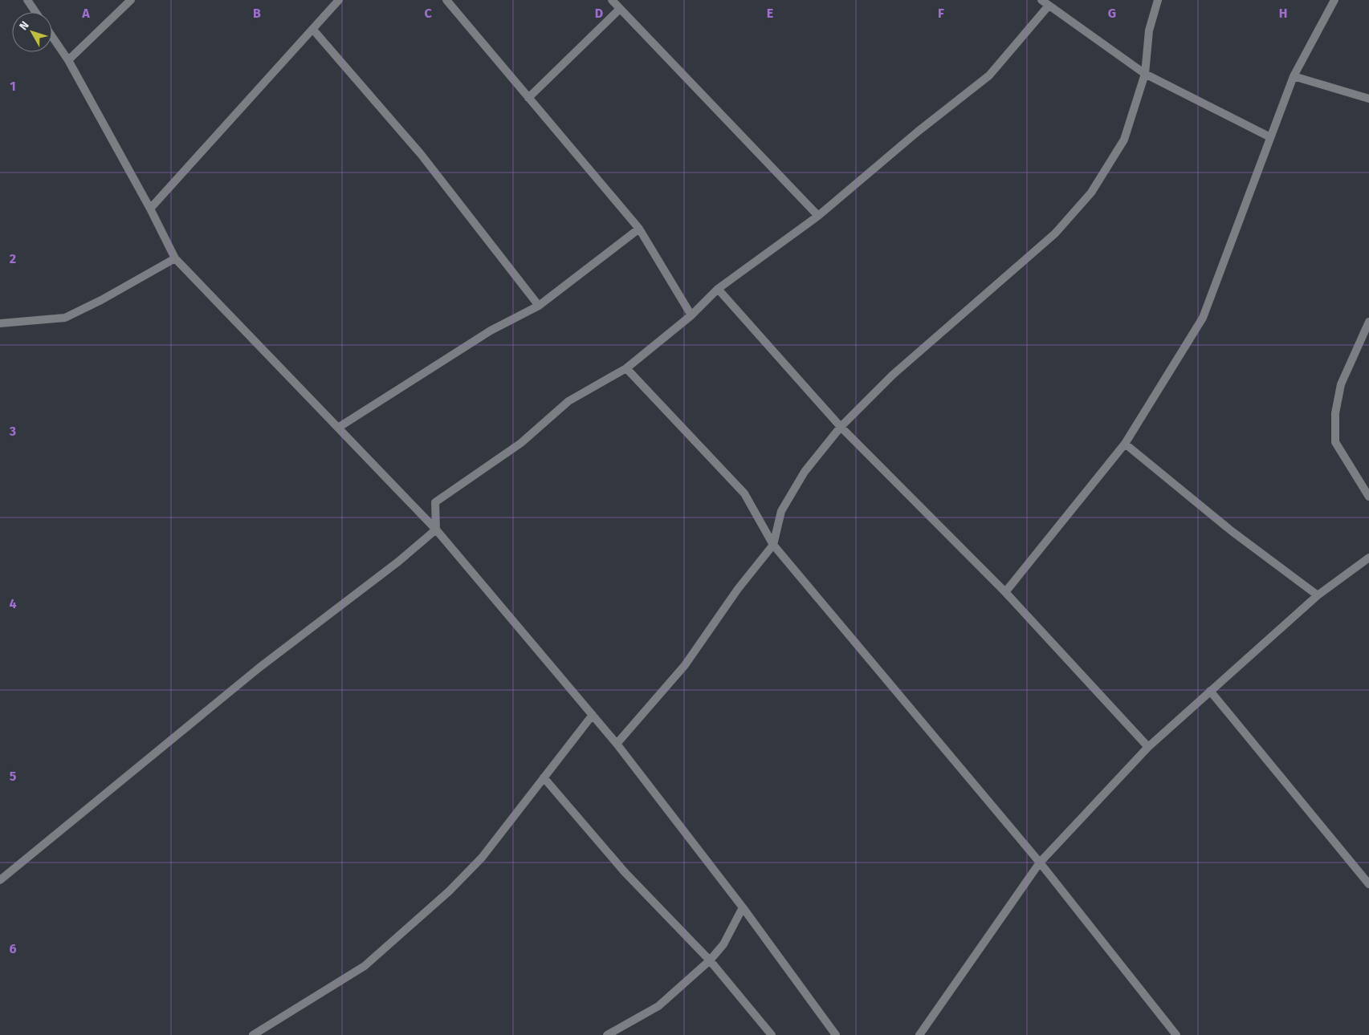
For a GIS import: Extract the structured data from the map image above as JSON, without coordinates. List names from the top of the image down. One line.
{"north":"top left","grid":{"columns":["A","B","C","D","E","F","G","H"],"rows":["1","2","3","4","5","6"]}}
